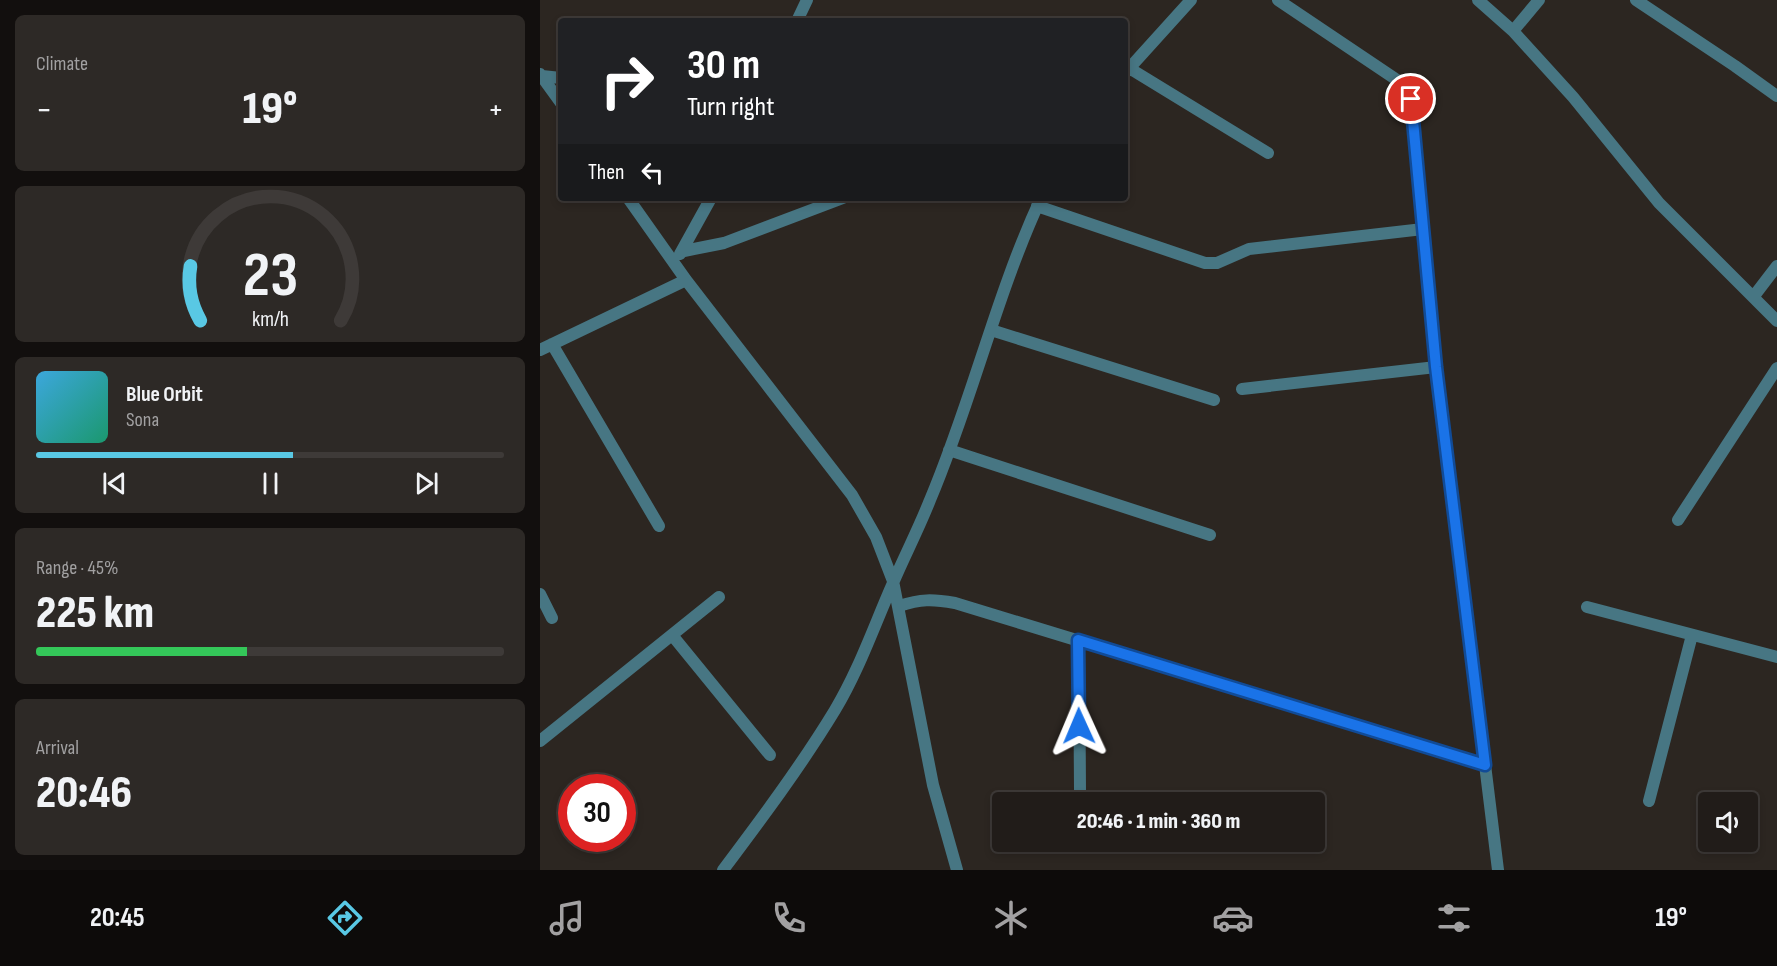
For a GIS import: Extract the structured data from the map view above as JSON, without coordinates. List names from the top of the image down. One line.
{"page":{"tile":["Climate",["Range · 45%","225 km"],["Arrival","20:46"]],"turn":["30 m","Turn right"],"heat":["−","19°","+"],"then":"Then","song":["Blue Orbit","Sona"],"limit":"30","trip":"20:46 · 1 min · 360 m","tabs":["20:45","19°"],"gauge":["23","km/h"]}}
